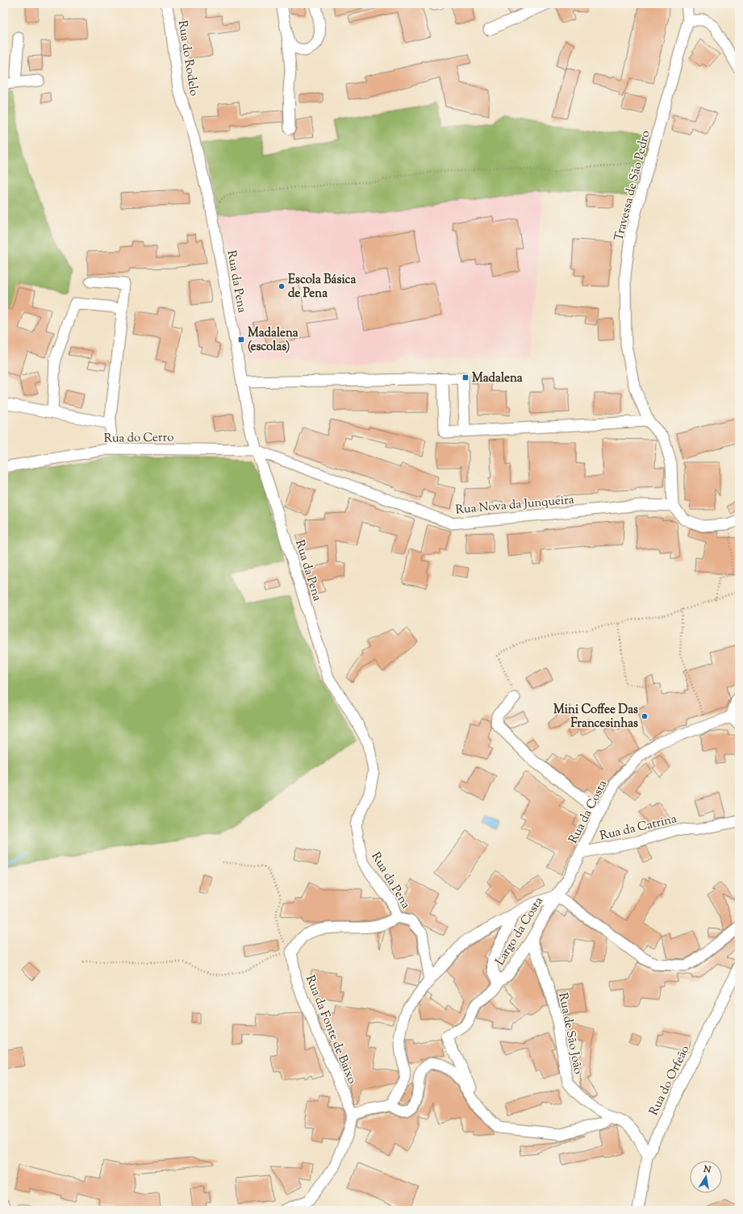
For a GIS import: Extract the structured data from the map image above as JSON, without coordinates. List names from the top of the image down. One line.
{"streets":{"street":["Rua do Rodelo","Travessa de São Pedro","Rua da Pena","Rua do Cerro","Rua Nova da Junqueira","Rua da Costa","Rua da Catrina","Largo da Costa","Rua da Fonte de Baixo","Rua de São João","Rua do Orfeão"]},"crossings":[["Rua do Rodelo","Rua da Pena"],["Travessa de São Pedro","Rua Nova da Junqueira"],["Rua da Pena","Rua do Cerro"],["Rua da Pena","Rua Nova da Junqueira"],["Rua do Cerro","Rua Nova da Junqueira"],["Rua da Costa","Rua da Catrina"],["Rua da Costa","Largo da Costa"],["Largo da Costa","Rua de São João"],["Rua de São João","Rua do Orfeão"]],"places":{"other":["Escola Básica de Pena","Mini Coffee Das Francesinhas"],"transit":["Madalena (escolas)","Madalena"]},"north":"top"}
